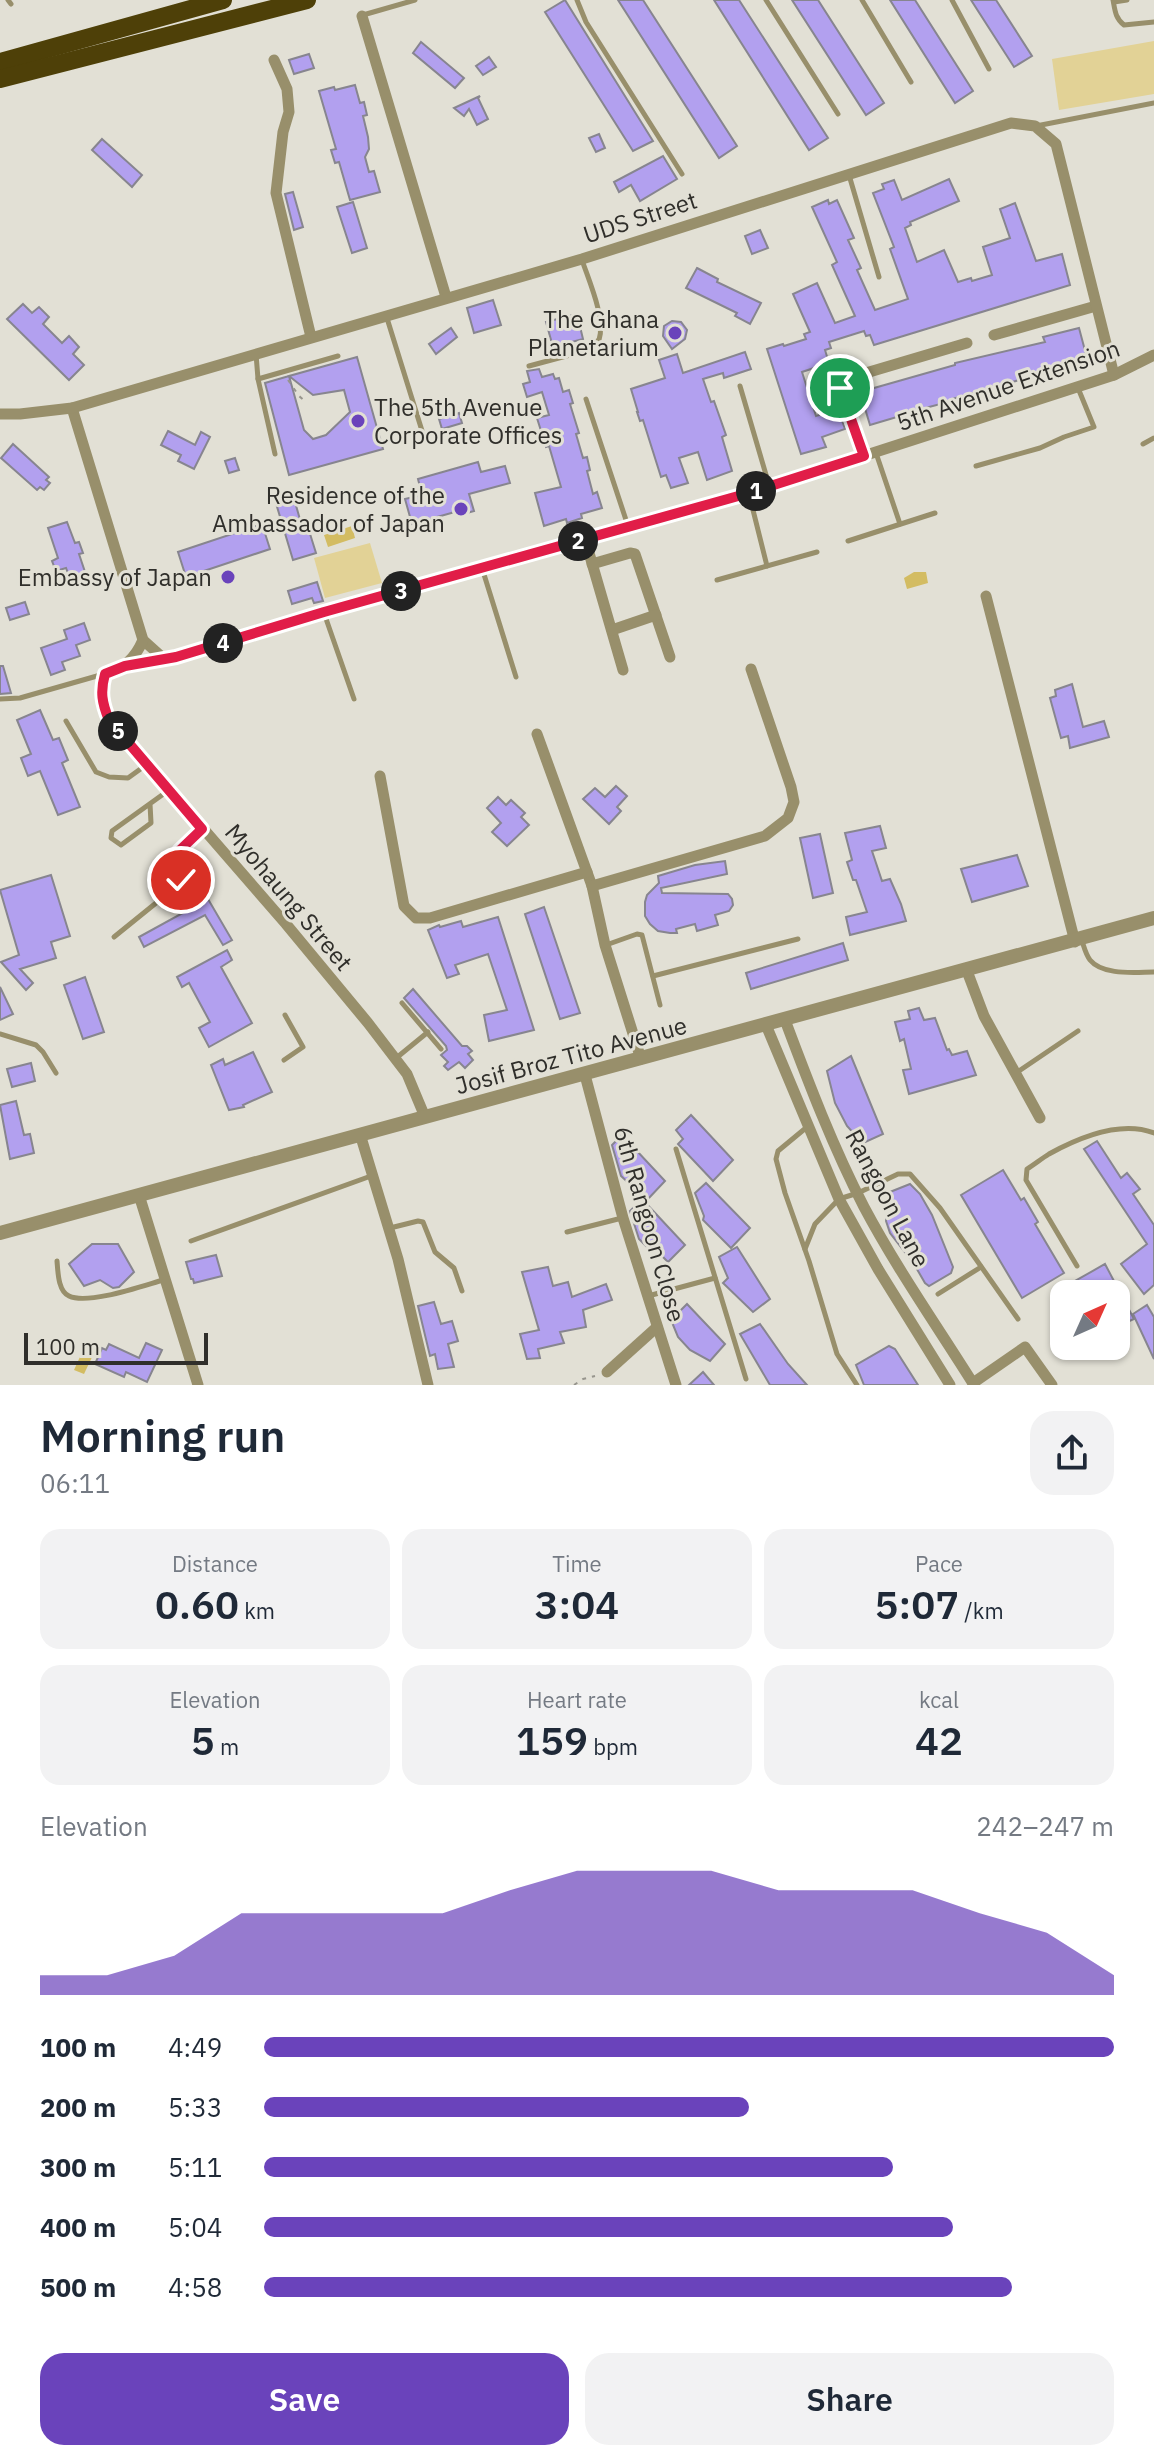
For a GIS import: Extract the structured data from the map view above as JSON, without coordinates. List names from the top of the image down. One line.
{"streets":{"street":["UDS Street","5th Avenue Extension","Myohaung Street","Josif Broz Tito Avenue","Rangoon Lane","6th Rangoon Close"]},"crossings":[["Myohaung Street","Josif Broz Tito Avenue"],["Josif Broz Tito Avenue","Rangoon Lane"],["Josif Broz Tito Avenue","6th Rangoon Close"]],"places":["The Ghana Planetarium","The 5th Avenue Corporate Offices","Residence of the Ambassador of Japan","Embassy of Japan"],"scale_bar":"100 m","north":"top right","page":{"pins":["1","2","3","4","5"],"scale":"100 m","heading":["Morning run","06:11"],"stats":[["Distance","0.60 km"],["Time","3:04"],["Pace","5:07 /km"],["Elevation","5 m"],["Heart rate","159 bpm"],["kcal","42"]],"chart":["Elevation","242–247 m"],"list":[{"name":"100 m","note":"4:49"},{"name":"200 m","note":"5:33"},{"name":"300 m","note":"5:11"},{"name":"400 m","note":"5:04"},{"name":"500 m","note":"4:58"}],"buttons":["Save","Share"]}}
